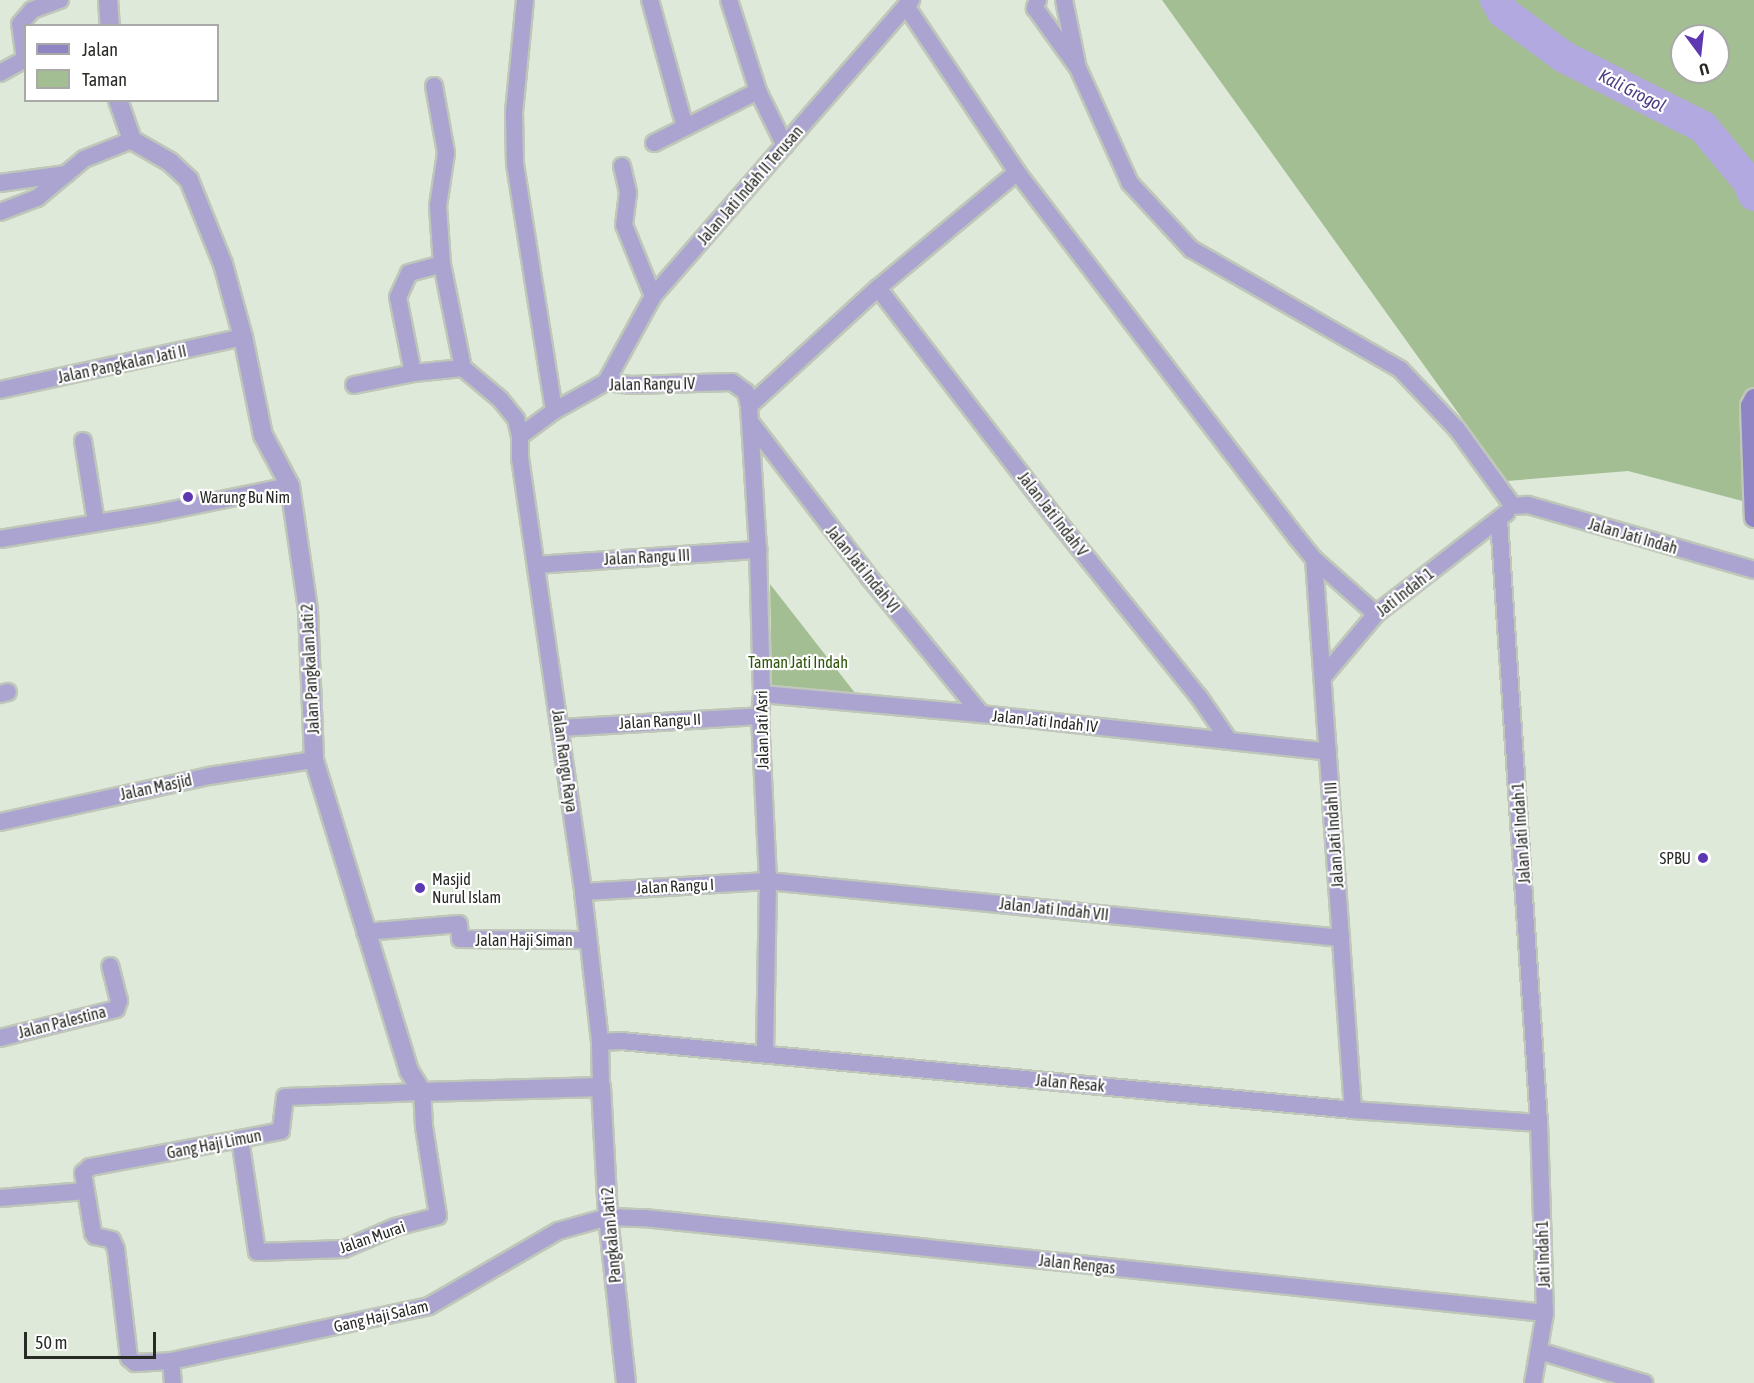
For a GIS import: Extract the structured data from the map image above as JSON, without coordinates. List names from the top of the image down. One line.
{"streets":{"street":["Jalan Jati Indah II Terusan","Jalan Pangkalan Jati II","Jalan Rangu IV","Jalan Jati Indah V","Jalan Jati Indah","Jalan Rangu III","Jalan Jati Indah VI","Jati Indah 1","Jalan Pangkalan Jati 2","Jalan Rangu II","Jalan Jati Indah IV","Jalan Jati Asri","Jalan Rangu Raya","Jalan Masjid","Jalan Jati Indah 1","Jalan Jati Indah III","Jalan Rangu I","Jalan Jati Indah VII","Jalan Haji Siman","Jalan Palestina","Jalan Resak","Gang Haji Limun","Pangkalan Jati 2","Jalan Murai","Jalan Rengas","Gang Haji Salam"]},"crossings":[["Jalan Jati Indah II Terusan","Jalan Rangu IV"],["Jalan Pangkalan Jati II","Jalan Pangkalan Jati 2"],["Jalan Rangu IV","Jalan Jati Indah VI"],["Jalan Rangu IV","Jalan Jati Asri"],["Jalan Rangu IV","Jalan Rangu Raya"],["Jalan Jati Indah V","Jalan Jati Indah IV"],["Jalan Jati Indah","Jati Indah 1"],["Jalan Rangu III","Jalan Jati Asri"],["Jalan Rangu III","Jalan Rangu Raya"],["Jalan Jati Indah VI","Jalan Jati Indah IV"],["Jalan Jati Indah VI","Jalan Jati Asri"],["Jati Indah 1","Jalan Jati Indah 1"],["Jati Indah 1","Jalan Jati Indah III"],["Jati Indah 1","Jalan Resak"],["Jati Indah 1","Jalan Rengas"],["Jalan Pangkalan Jati 2","Jalan Masjid"],["Jalan Pangkalan Jati 2","Jalan Haji Siman"],["Jalan Pangkalan Jati 2","Gang Haji Limun"],["Jalan Pangkalan Jati 2","Jalan Murai"],["Jalan Rangu II","Jalan Jati Asri"],["Jalan Rangu II","Jalan Rangu Raya"],["Jalan Jati Indah IV","Jalan Jati Asri"],["Jalan Jati Indah IV","Jalan Jati Indah III"],["Jalan Jati Asri","Jalan Rangu I"],["Jalan Jati Asri","Jalan Jati Indah VII"],["Jalan Jati Asri","Jalan Resak"],["Jalan Rangu Raya","Jalan Rangu I"],["Jalan Rangu Raya","Jalan Haji Siman"],["Jalan Rangu Raya","Jalan Resak"],["Jalan Rangu Raya","Pangkalan Jati 2"],["Jalan Jati Indah 1","Jalan Resak"],["Jalan Jati Indah III","Jalan Jati Indah VII"],["Jalan Jati Indah III","Jalan Resak"],["Jalan Rangu I","Jalan Jati Indah VII"],["Gang Haji Limun","Jalan Murai"],["Gang Haji Limun","Gang Haji Salam"],["Pangkalan Jati 2","Jalan Rengas"],["Pangkalan Jati 2","Gang Haji Salam"],["Jalan Rengas","Gang Haji Salam"]],"water":["Kali Grogol"],"parks":["Taman Jati Indah"],"places":["Warung Bu Nim","SPBU","Masjid Nurul Islam"],"legend":["Jalan","Taman"],"scale_bar":"50 m","north":"bottom"}
